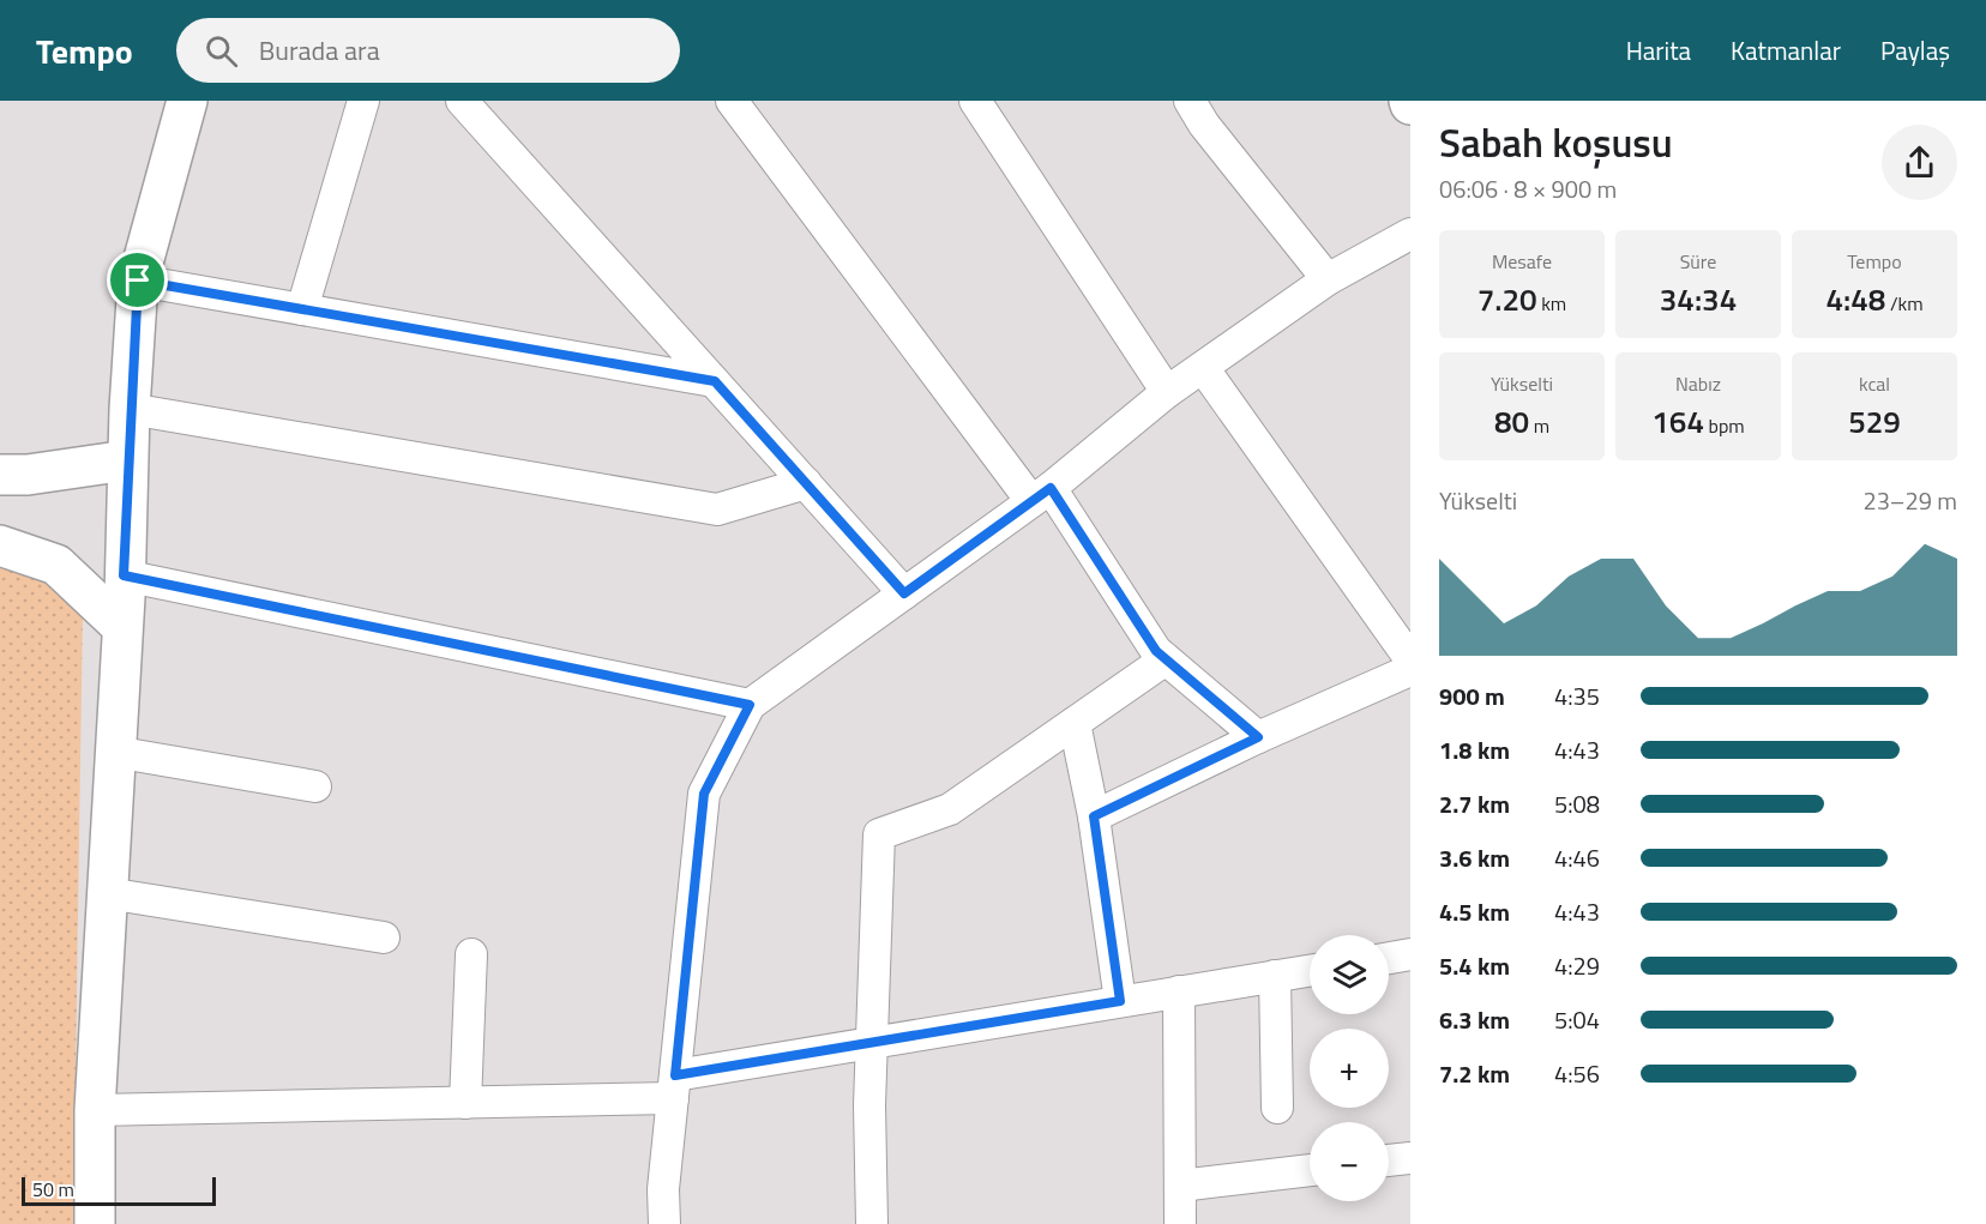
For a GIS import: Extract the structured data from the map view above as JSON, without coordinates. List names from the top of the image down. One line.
{"scale_bar":"50 m","page":{"header":"Tempo","search":"Burada ara","nav":["Harita","Katmanlar","Paylaş"],"heading":["Sabah koşusu","06:06 · 8 × 900 m"],"stats":[["Mesafe","7.20 km"],["Süre","34:34"],["Tempo","4:48 /km"],["Yükselti","80 m"],["Nabız","164 bpm"],["kcal","529"]],"chart":["Yükselti","23–29 m"],"list":[{"name":"900 m","note":"4:35"},{"name":"1.8 km","note":"4:43"},{"name":"2.7 km","note":"5:08"},{"name":"3.6 km","note":"4:46"},{"name":"4.5 km","note":"4:43"},{"name":"5.4 km","note":"4:29"},{"name":"6.3 km","note":"5:04"},{"name":"7.2 km","note":"4:56"}],"map_buttons":["+","−"],"scale":"50 m"}}
